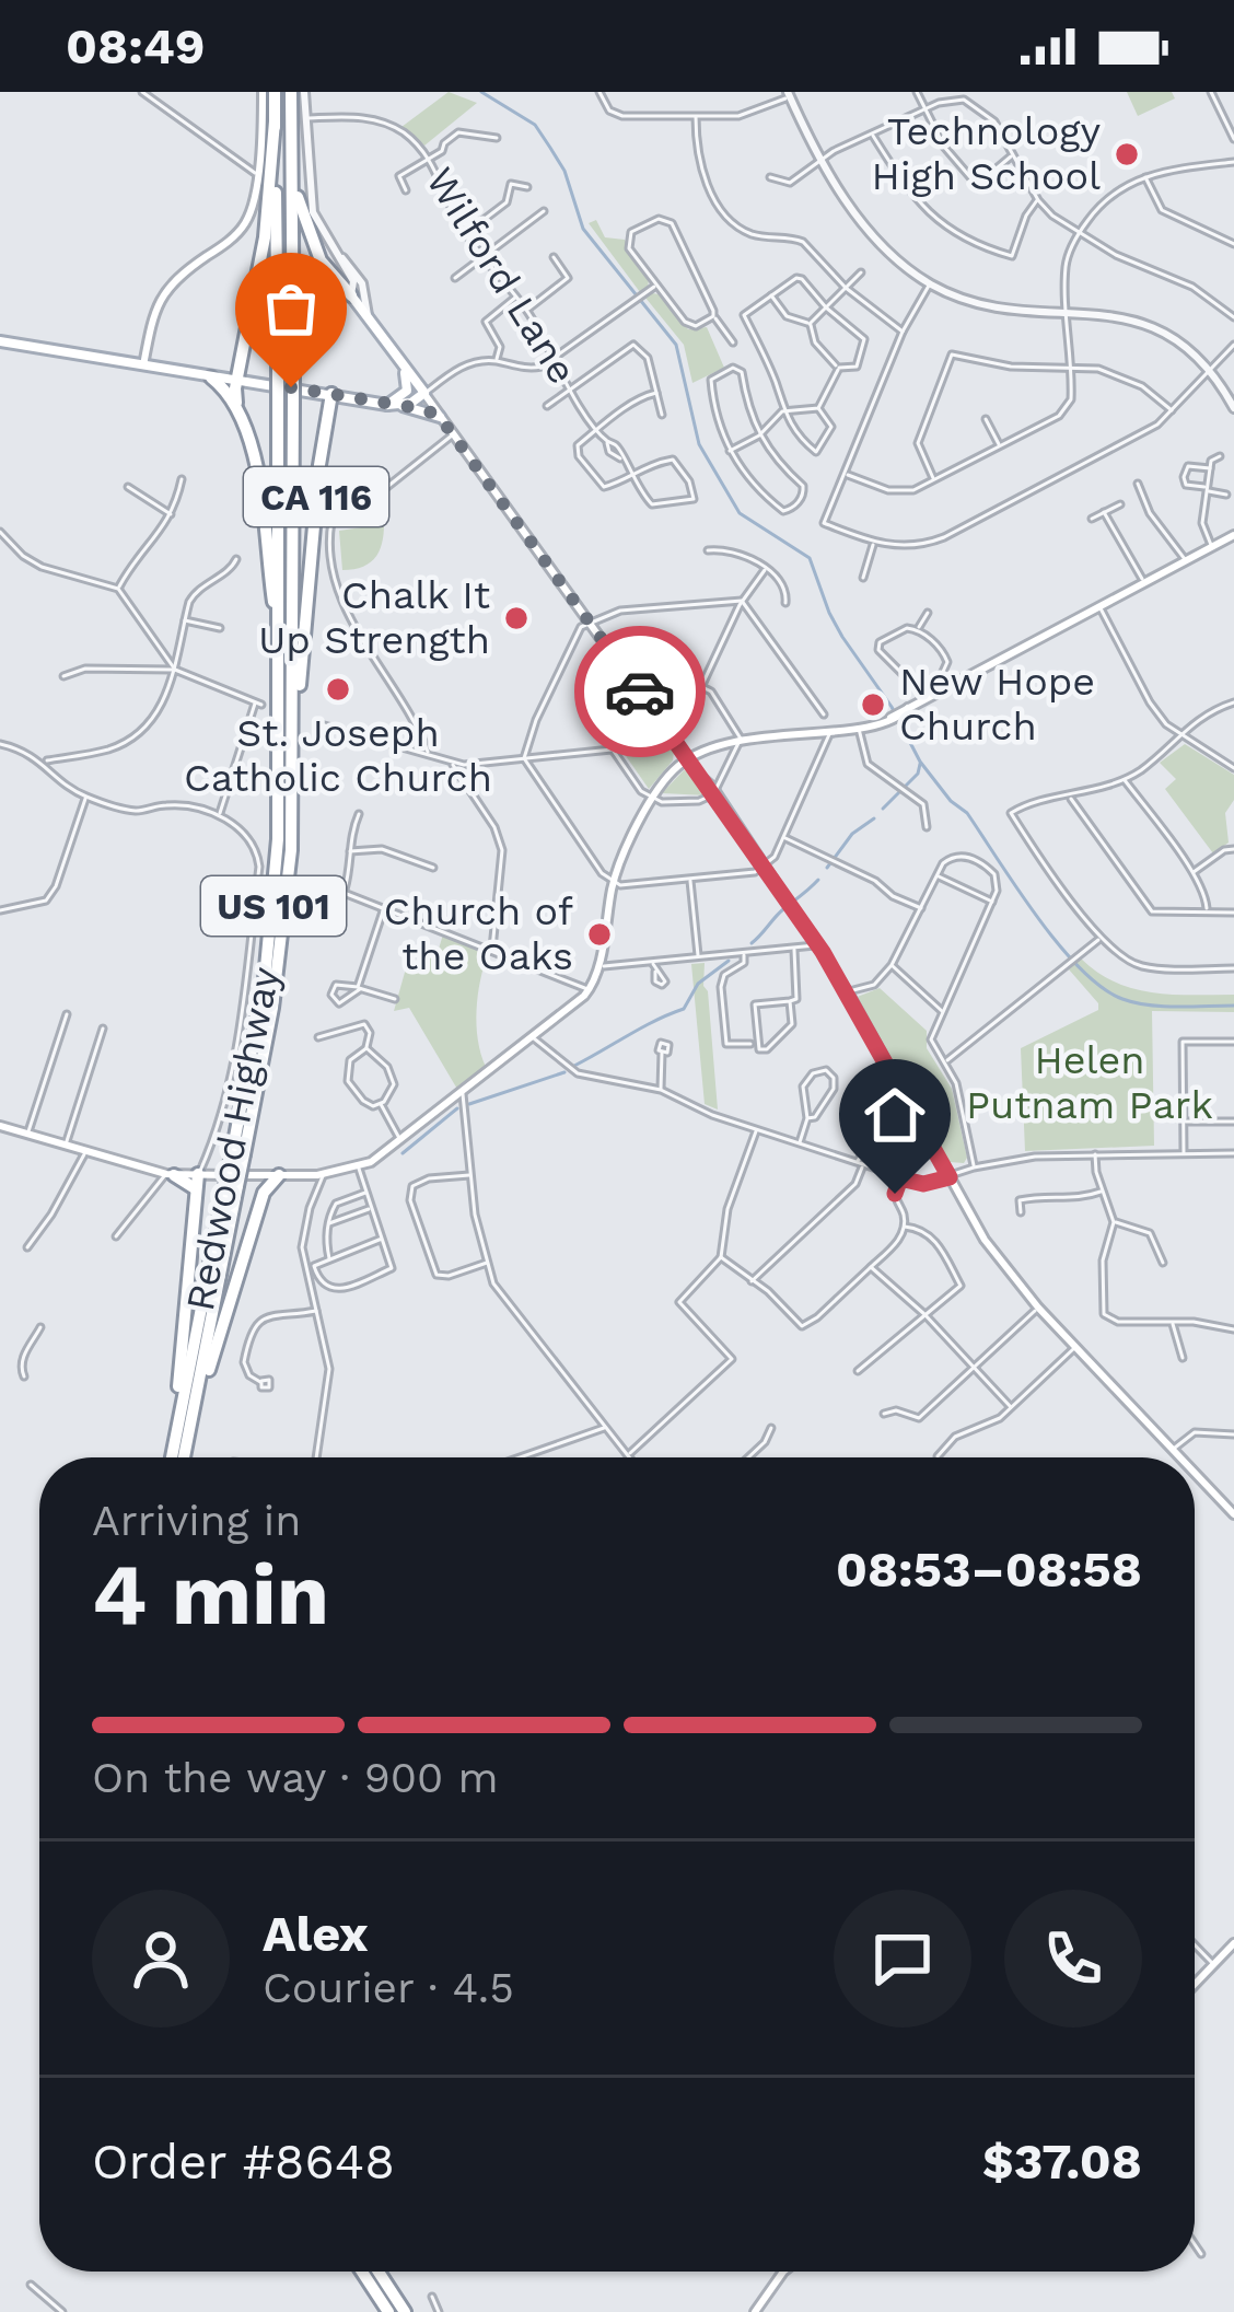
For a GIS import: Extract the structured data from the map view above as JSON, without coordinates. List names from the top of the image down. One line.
{"streets":{"highway":["CA 116","US 101","Redwood Highway"],"street":["Wilford Lane"]},"crossings":[["Wilford Lane","Redwood Highway"],["CA 116","Redwood Highway"]],"parks":["Helen Putnam Park"],"places":["Technology High School","Chalk It Up Strength","St. Joseph Catholic Church","New Hope Church","Church of the Oaks"],"page":{"status":"08:49","heading":["4 min","Arriving in","08:53–08:58"],"panel":["Alex","Courier · 4.5","Order #8648","$37.08"],"bar":"On the way · 900 m"}}
